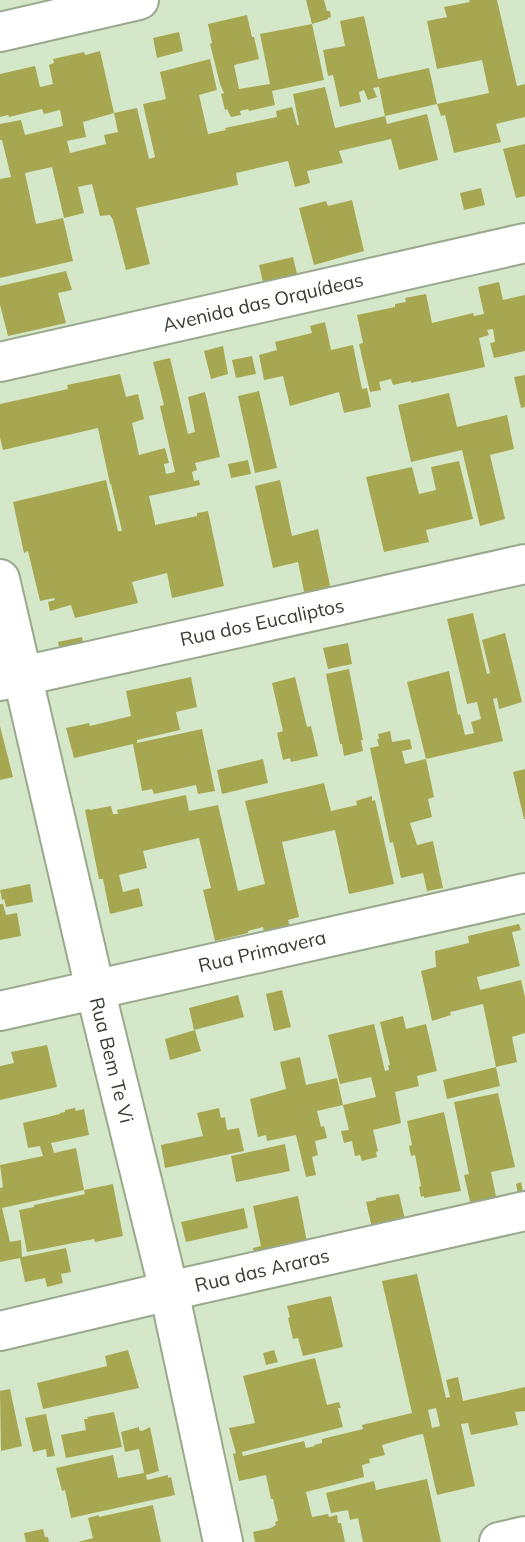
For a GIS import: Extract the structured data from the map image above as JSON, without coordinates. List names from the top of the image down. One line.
{"streets":{"street":["Avenida das Orquídeas","Rua dos Eucaliptos","Rua Primavera","Rua Bem Te Vi","Rua das Araras"]},"crossings":[["Rua dos Eucaliptos","Rua Bem Te Vi"],["Rua Primavera","Rua Bem Te Vi"],["Rua Bem Te Vi","Rua das Araras"]]}
